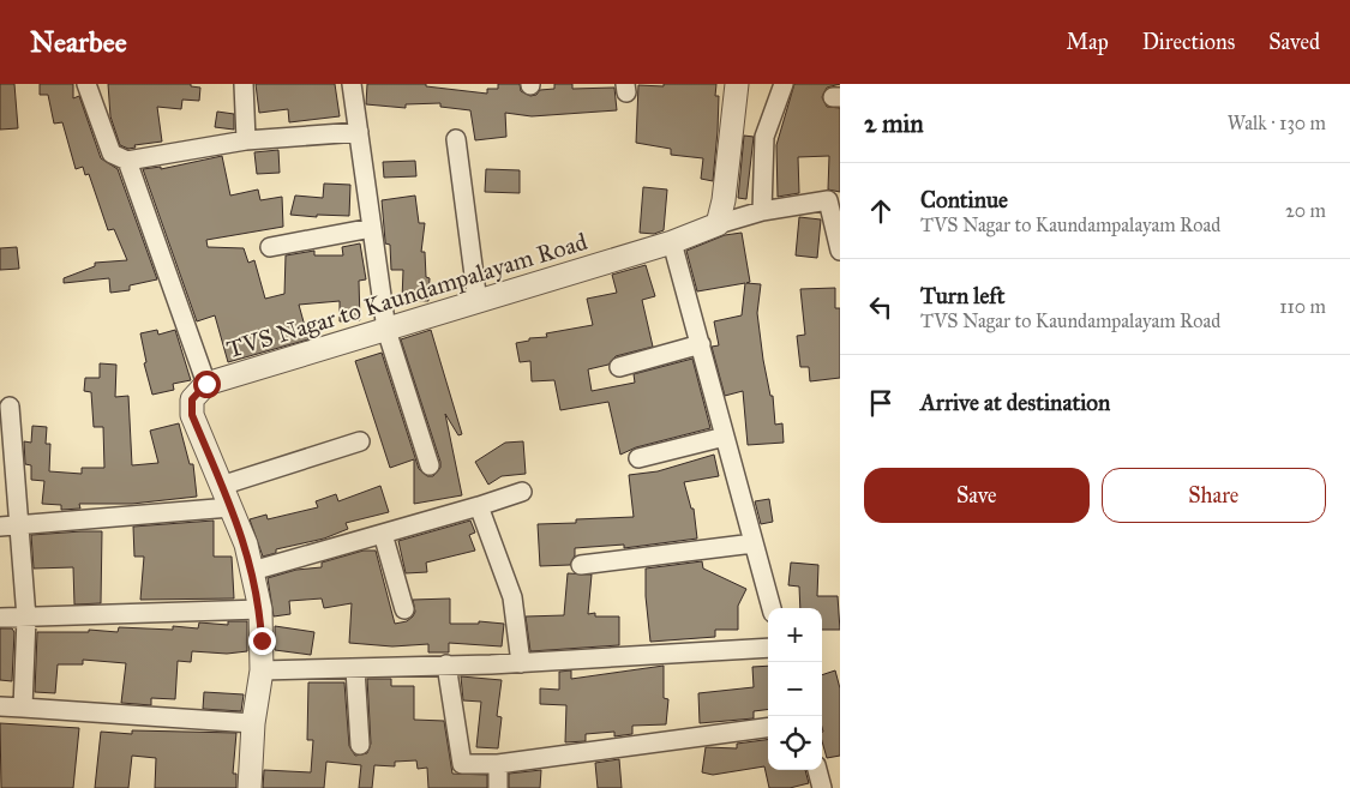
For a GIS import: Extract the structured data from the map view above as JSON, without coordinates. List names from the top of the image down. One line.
{"streets":{"street":["TVS Nagar to Kaundampalayam Road"]},"page":{"header":"Nearbee","nav":["Map","Directions","Saved"],"heading":["2 min","Walk · 130 m"],"list":[["Continue","TVS Nagar to Kaundampalayam Road","20 m"],["Turn left","TVS Nagar to Kaundampalayam Road","110 m"],"Arrive at destination"],"buttons":["Save","Share"],"map_buttons":["+","−"]}}
